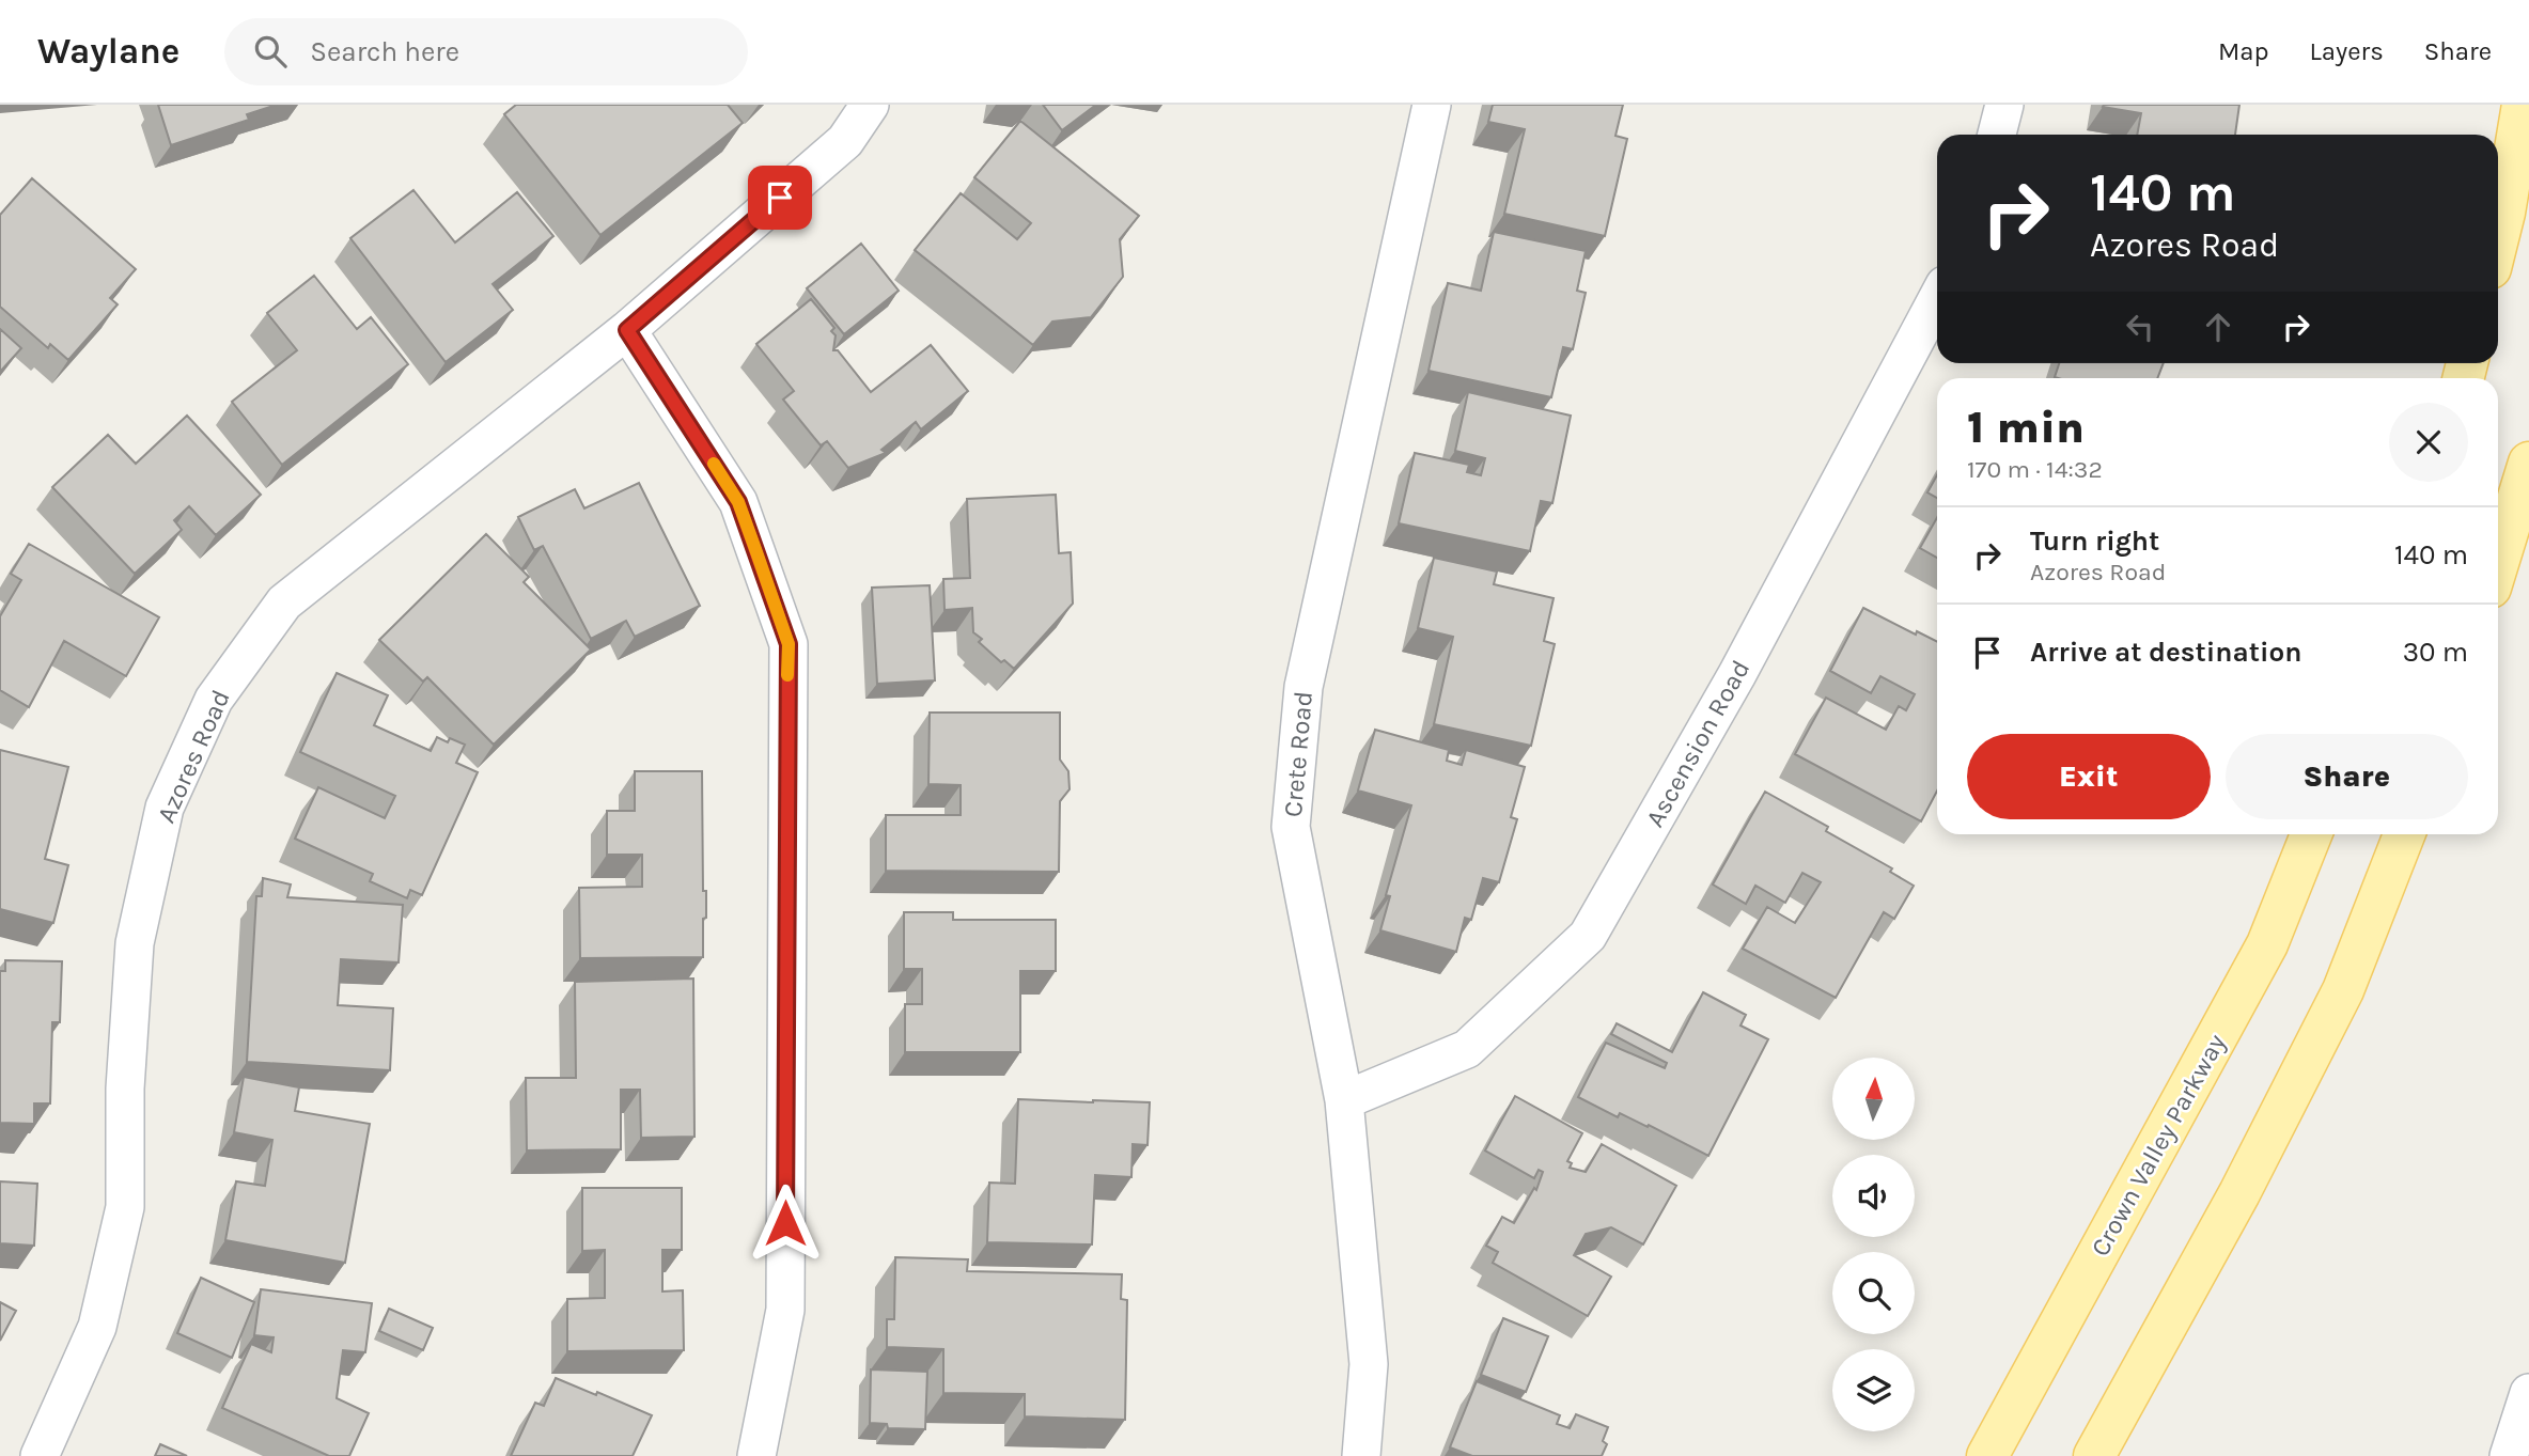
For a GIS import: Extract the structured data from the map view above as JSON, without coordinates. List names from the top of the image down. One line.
{"streets":{"main road":["Crown Valley Parkway"],"street":["Ascension Road","Crete Road","Azores Road"]},"crossings":[["Ascension Road","Crete Road"]],"north":"top","page":{"header":"Waylane","search":"Search here","nav":["Map","Layers","Share"],"turn":["140 m","Azores Road"],"heading":["1 min","170 m · 14:32"],"list":[{"name":"Turn right","note":"Azores Road","value":"140 m"},{"name":"Arrive at destination","value":"30 m"}],"buttons":["Exit","Share"]}}
